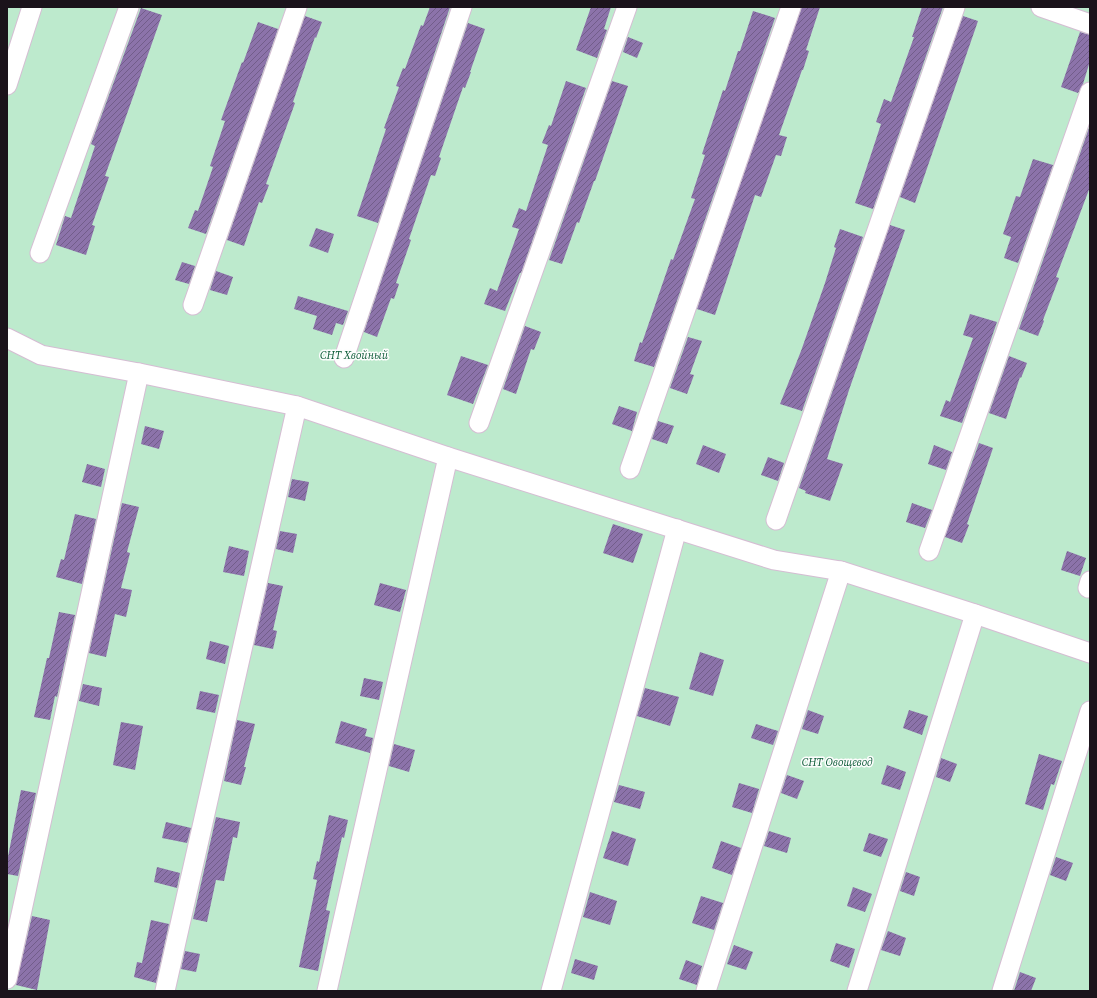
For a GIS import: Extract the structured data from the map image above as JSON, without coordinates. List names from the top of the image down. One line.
{"parks":["СНТ Хвойный","СНТ Овощевод"]}
